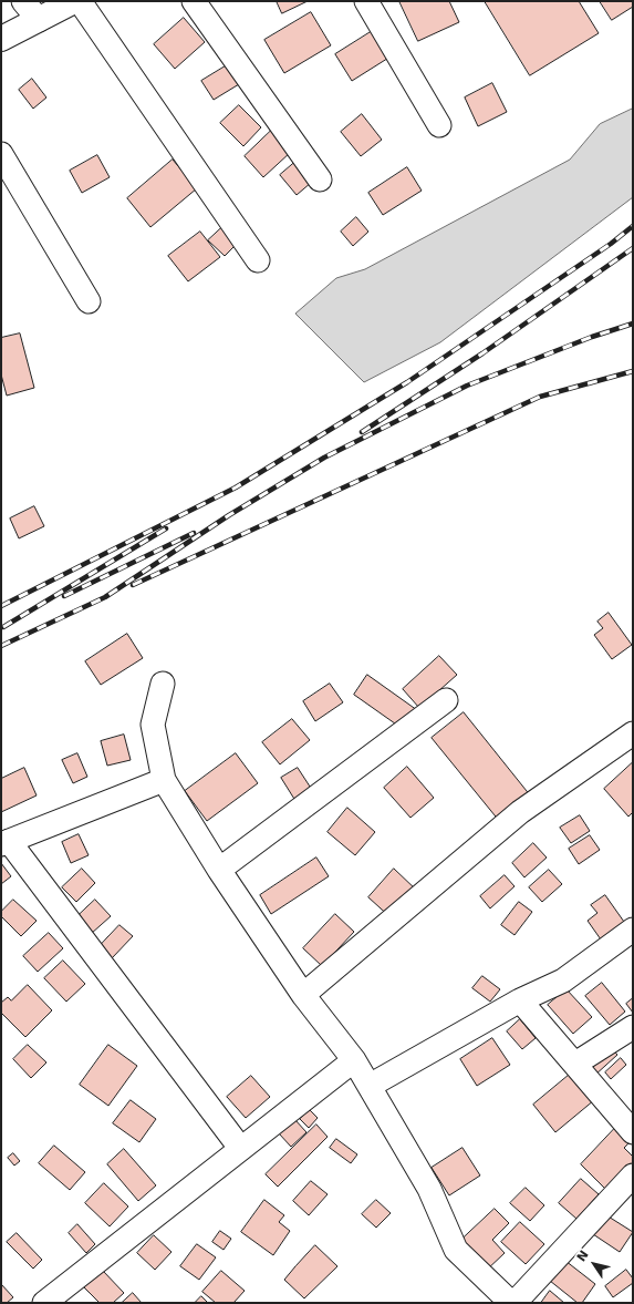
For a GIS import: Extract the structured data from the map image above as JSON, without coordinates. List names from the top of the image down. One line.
{"north":"top left"}
